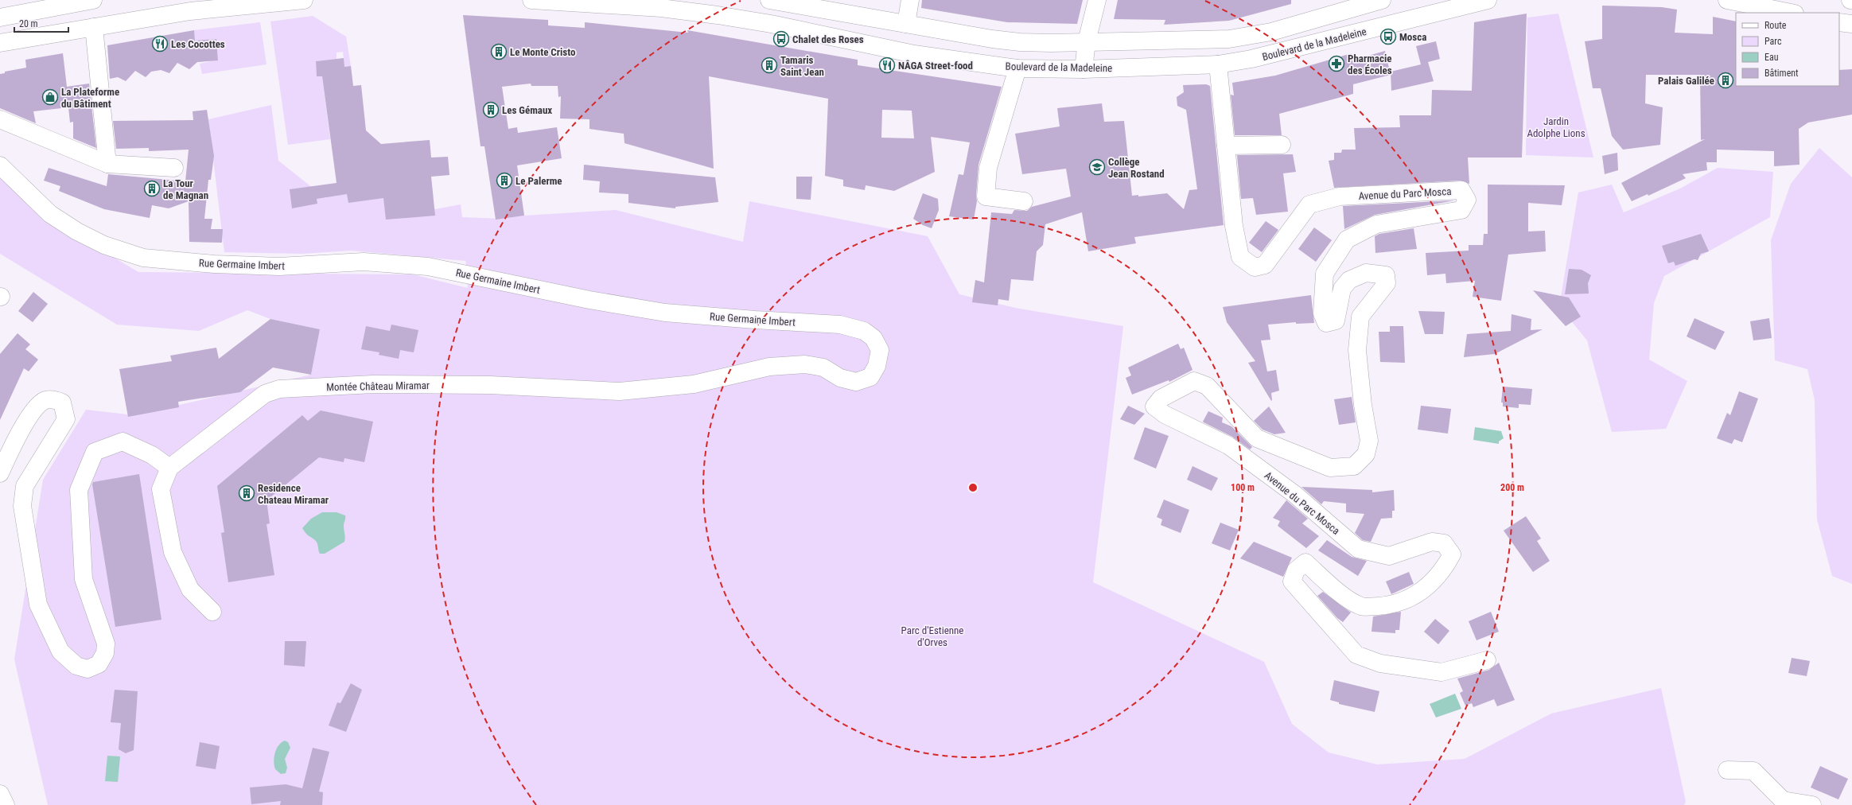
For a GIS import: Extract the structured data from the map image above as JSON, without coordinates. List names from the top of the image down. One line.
{"streets":{"street":["Boulevard de la Madeleine","Avenue du Parc Mosca","Rue Germaine Imbert","Montée Château Miramar"]},"crossings":[["Boulevard de la Madeleine","Avenue du Parc Mosca"],["Rue Germaine Imbert","Montée Château Miramar"]],"parks":["Jardin Adolphe Lions","Parc d'Estienne d'Orves"],"places":{"bus stop":["Mosca","Chalet des Roses"],"restaurant":["Les Cocottes","NÂGA Street-food"],"building":["Le Monte Cristo","Tamaris Saint Jean","Palais Galilée","Les Gémaux","Le Palerme","La Tour de Magnan","Residence Chateau Miramar"],"pharmacy":["Pharmacie des Écoles"],"shop":["La Plateforme du Bâtiment"],"school or university":["Collège Jean Rostand"]},"legend":["Route","Parc","Eau","Bâtiment"],"scale_bar":"20 m","rings":["100 m","200 m"]}
